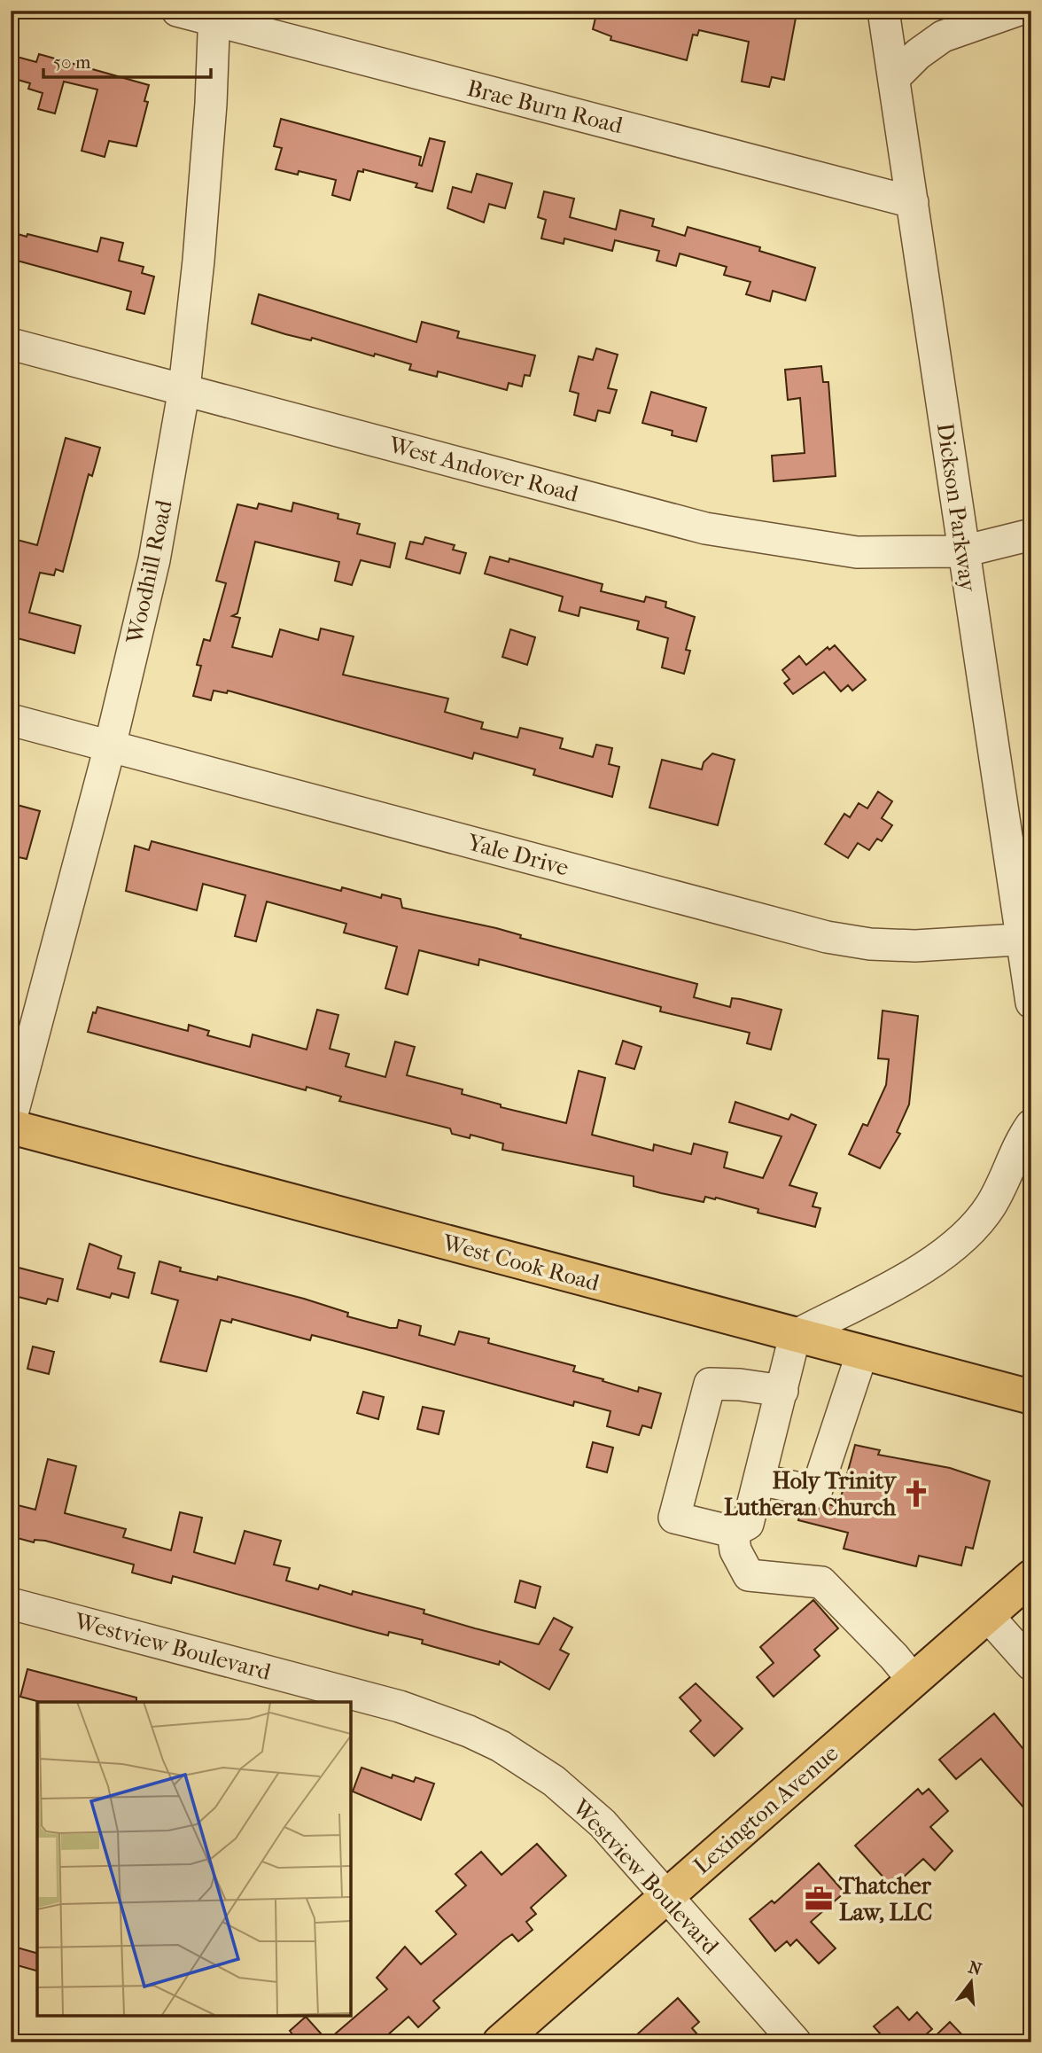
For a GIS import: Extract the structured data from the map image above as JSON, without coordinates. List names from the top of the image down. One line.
{"streets":{"main road":["West Cook Road","Lexington Avenue"],"street":["Brae Burn Road","West Andover Road","Dickson Parkway","Woodhill Road","Yale Drive","Westview Boulevard"]},"crossings":[["Brae Burn Road","Dickson Parkway"],["Brae Burn Road","Woodhill Road"],["West Andover Road","Dickson Parkway"],["West Andover Road","Woodhill Road"],["Dickson Parkway","Yale Drive"],["Woodhill Road","Yale Drive"],["Westview Boulevard","Lexington Avenue"]],"places":{"church":["Holy Trinity Lutheran Church"],"office":["Thatcher Law, LLC"]},"scale_bar":"50 m","north":"top"}
